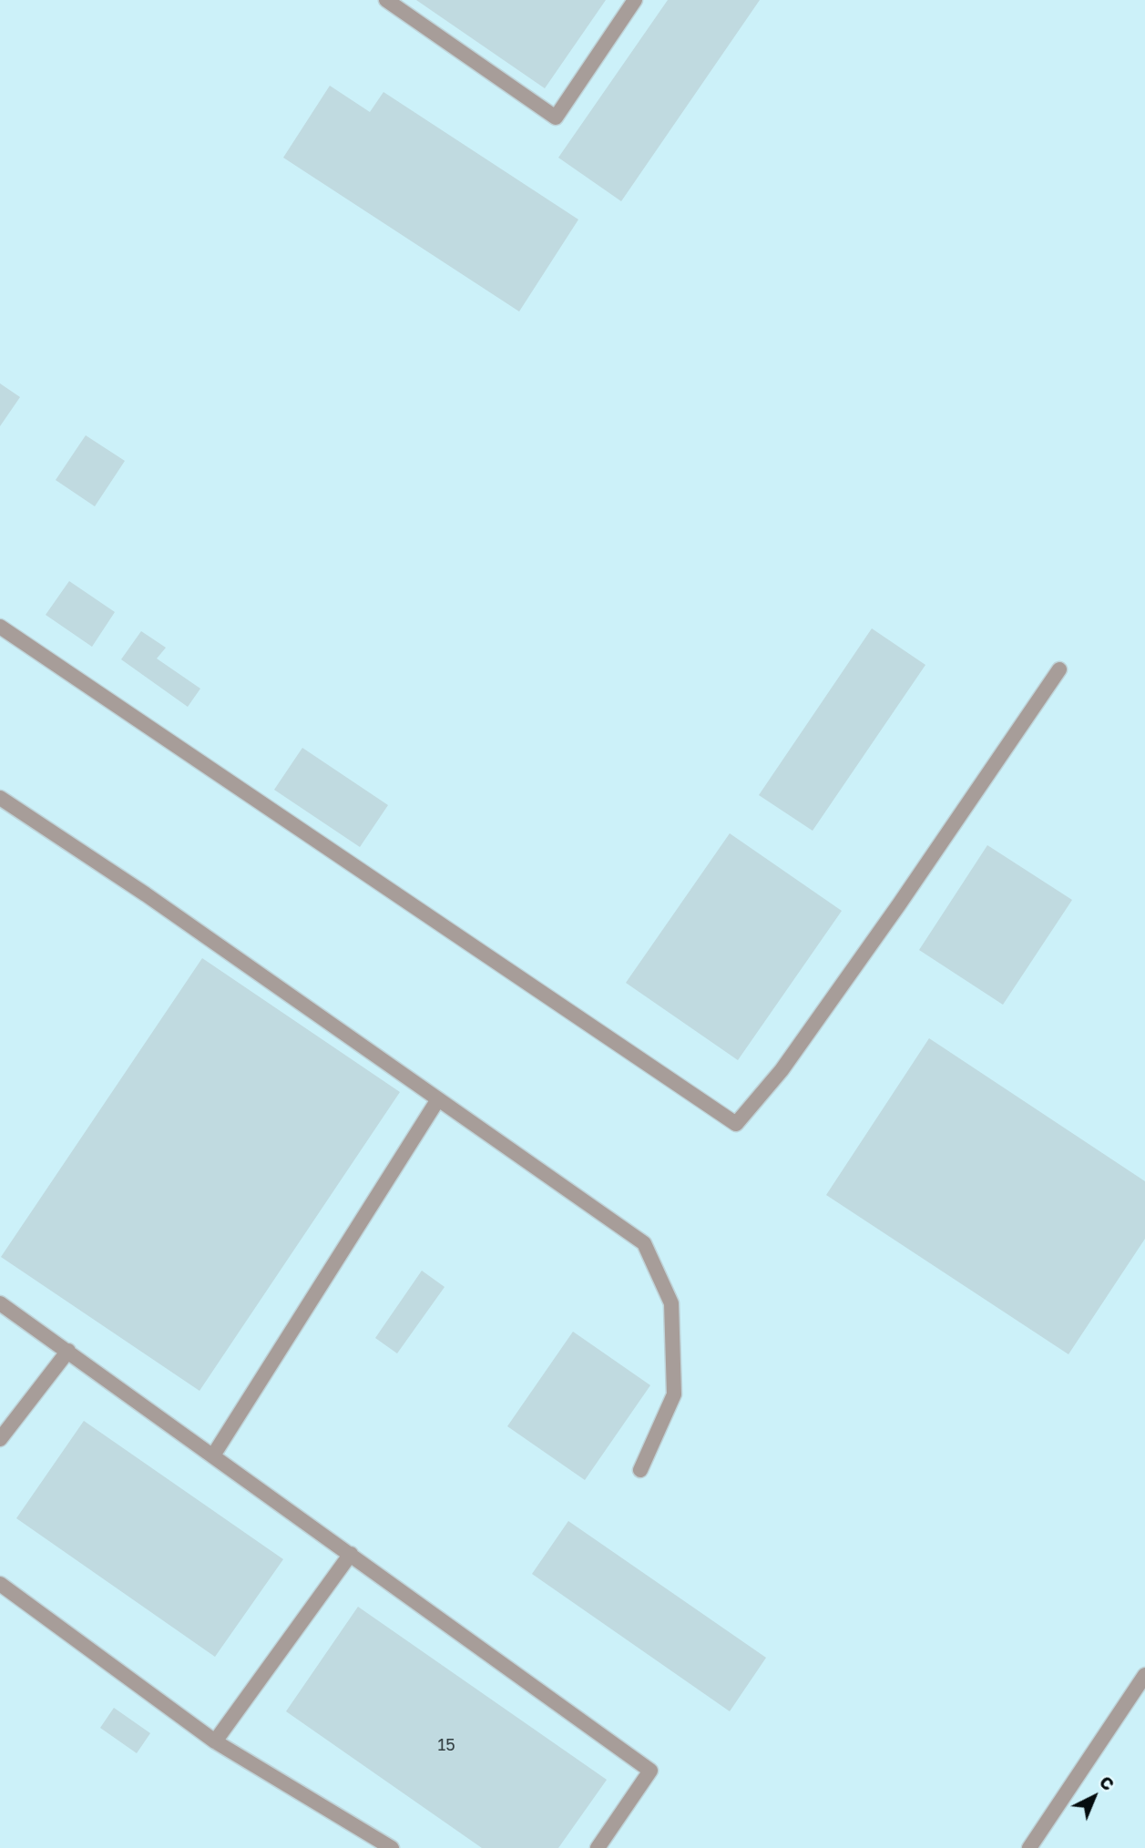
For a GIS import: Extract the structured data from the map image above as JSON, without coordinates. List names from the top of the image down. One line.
{"house_numbers":["15"],"north":"top right"}
